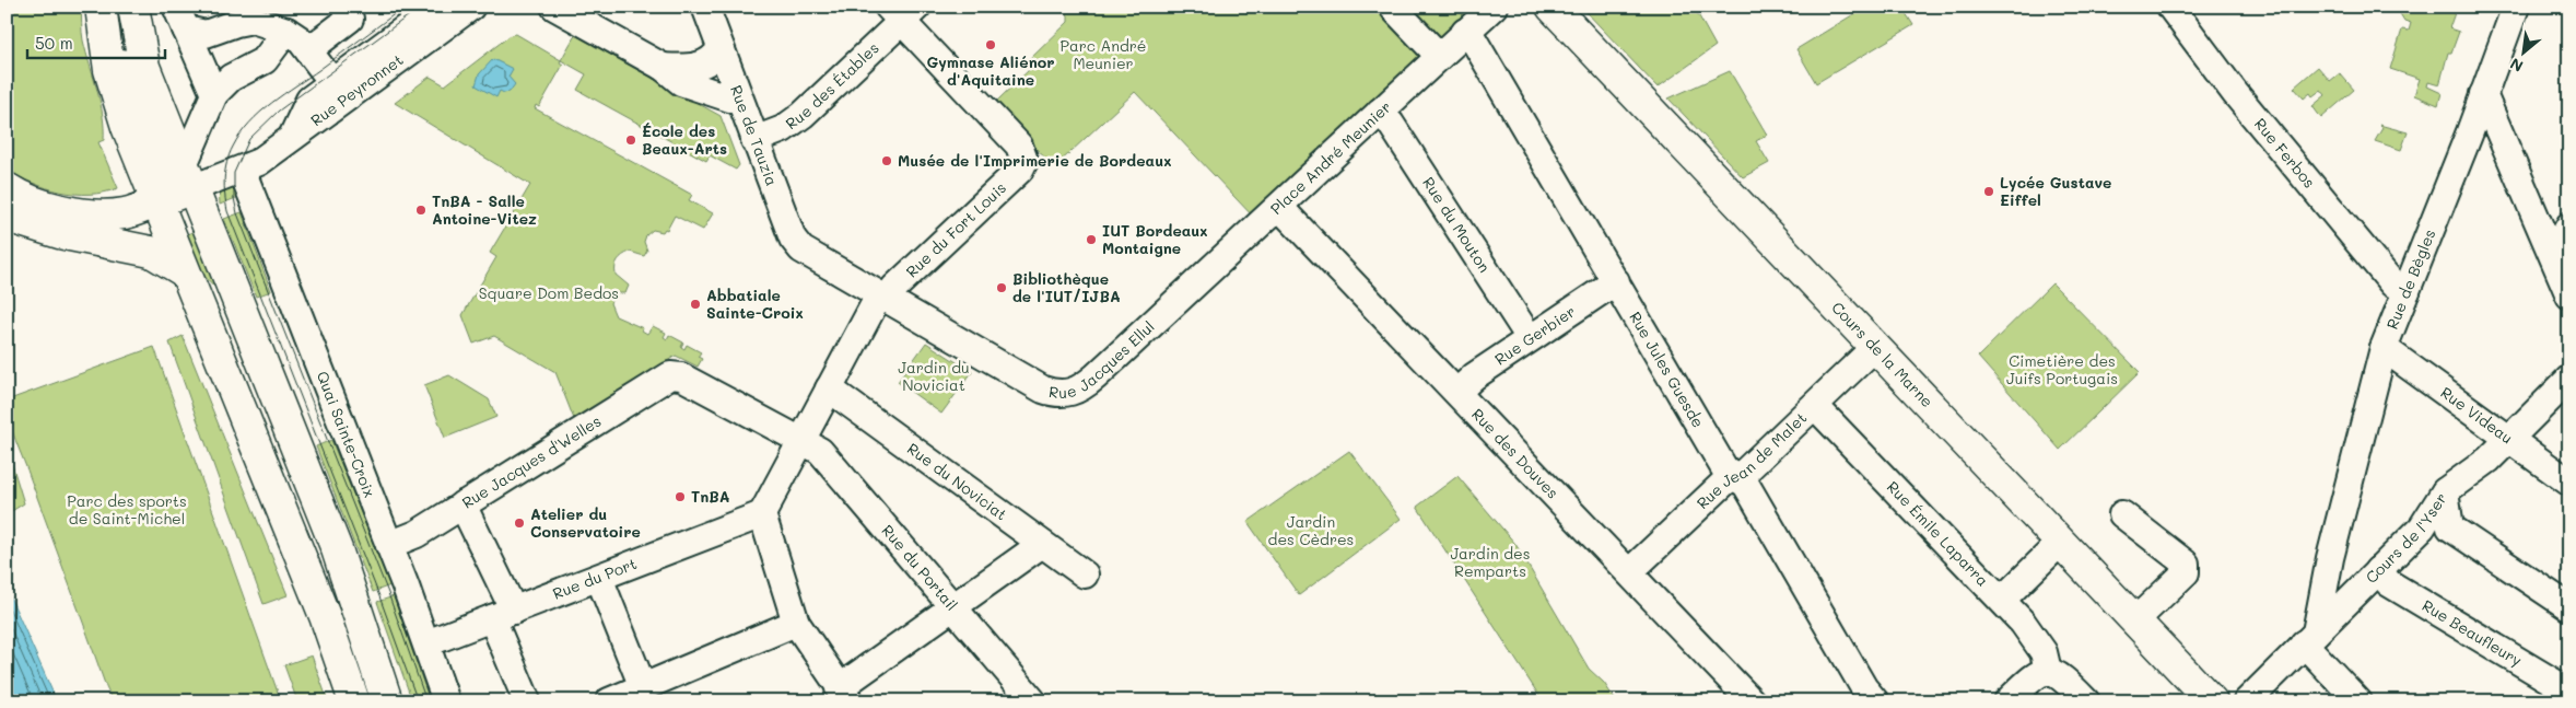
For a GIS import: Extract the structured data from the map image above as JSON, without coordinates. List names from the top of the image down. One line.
{"streets":{"main road":["Cours de la Marne"],"street":["Rue des Étables","Rue Peyronnet","Rue de Tauzia","Rue Ferbos","Place André Meunier","Rue du Mouton","Rue du Fort Louis","Rue de Bègles","Rue Gerbier","Rue Jacques Ellul","Rue Jules Guesde","Rue Videau","Quai Sainte-Croix","Rue des Douves","Rue Jean de Malet","Rue Jacques d'Welles","Rue du Noviciat","Rue Émile Laparra","Cours de l'Yser","Rue du Portail","Rue du Port","Rue Beaufleury"]},"crossings":[["Rue des Étables","Rue de Tauzia"],["Rue des Étables","Rue du Fort Louis"],["Rue Peyronnet","Quai Sainte-Croix"],["Rue de Tauzia","Rue du Fort Louis"],["Rue de Tauzia","Rue Jacques Ellul"],["Rue Ferbos","Rue de Bègles"],["Place André Meunier","Rue du Mouton"],["Place André Meunier","Rue Jacques Ellul"],["Place André Meunier","Rue Jules Guesde"],["Place André Meunier","Rue des Douves"],["Rue du Mouton","Rue Gerbier"],["Rue du Fort Louis","Rue Jacques Ellul"],["Rue du Fort Louis","Rue du Noviciat"],["Rue du Fort Louis","Rue du Portail"],["Rue du Fort Louis","Rue du Port"],["Rue de Bègles","Rue Videau"],["Rue de Bègles","Cours de l'Yser"],["Rue Gerbier","Rue Jules Guesde"],["Rue Gerbier","Rue des Douves"],["Cours de la Marne","Rue Jean de Malet"],["Rue Jules Guesde","Rue Jean de Malet"],["Rue Videau","Cours de l'Yser"],["Quai Sainte-Croix","Rue Jacques d'Welles"],["Quai Sainte-Croix","Rue du Port"],["Rue des Douves","Rue Jean de Malet"],["Rue Jean de Malet","Rue Émile Laparra"],["Rue Jacques d'Welles","Rue du Portail"],["Cours de l'Yser","Rue Beaufleury"]],"parks":["Parc André Meunier","Square Dom Bedos","Cimetière des Juifs Portugais","Jardin du Noviciat","Parc des sports de Saint-Michel","Jardin des Cèdres","Jardin des Remparts"],"places":["Gymnase Aliénor d'Aquitaine","École des Beaux-Arts","Musée de l'Imprimerie de Bordeaux","Lycée Gustave Eiffel","TnBA - Salle Antoine-Vitez","IUT Bordeaux Montaigne","Bibliothèque de l'IUT/IJBA","Abbatiale Sainte-Croix","TnBA","Atelier du Conservatoire"],"scale_bar":"50 m","north":"bottom left"}
